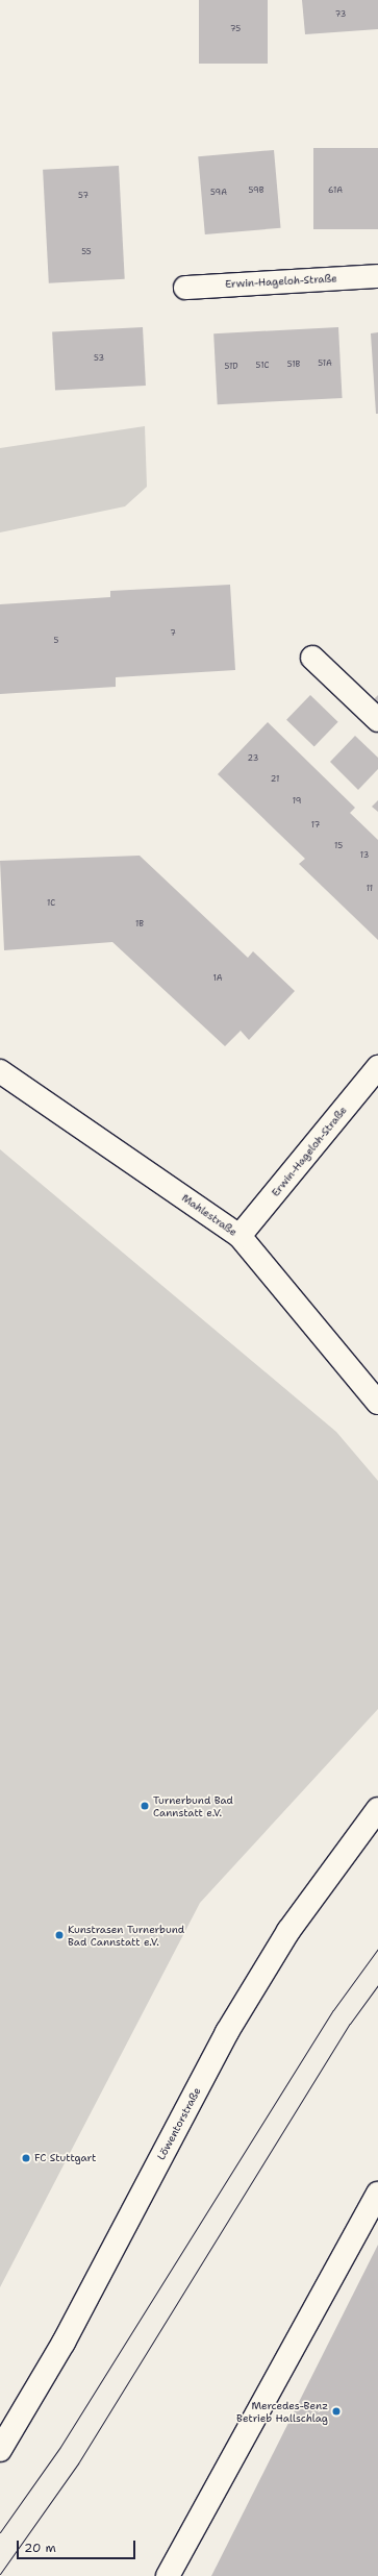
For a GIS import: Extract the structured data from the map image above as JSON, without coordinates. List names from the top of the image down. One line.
{"streets":{"main road":["Erwin-Hageloh-Straße","Mahlestraße","Löwentorstraße"]},"crossings":[["Erwin-Hageloh-Straße","Mahlestraße"]],"places":["Turnerbund Bad Cannstatt e.V.","Kunstrasen Turnerbund Bad Cannstatt e.V.","FC Stuttgart","Mercedes-Benz Betrieb Hallschlag"],"house_numbers":["73","75","59B","61A","59A","57","55","53","51A","51B","51C","51D","7","5","23","21","19","17","15","13","11","1C","1B","1A"],"scale_bar":"20 m"}
